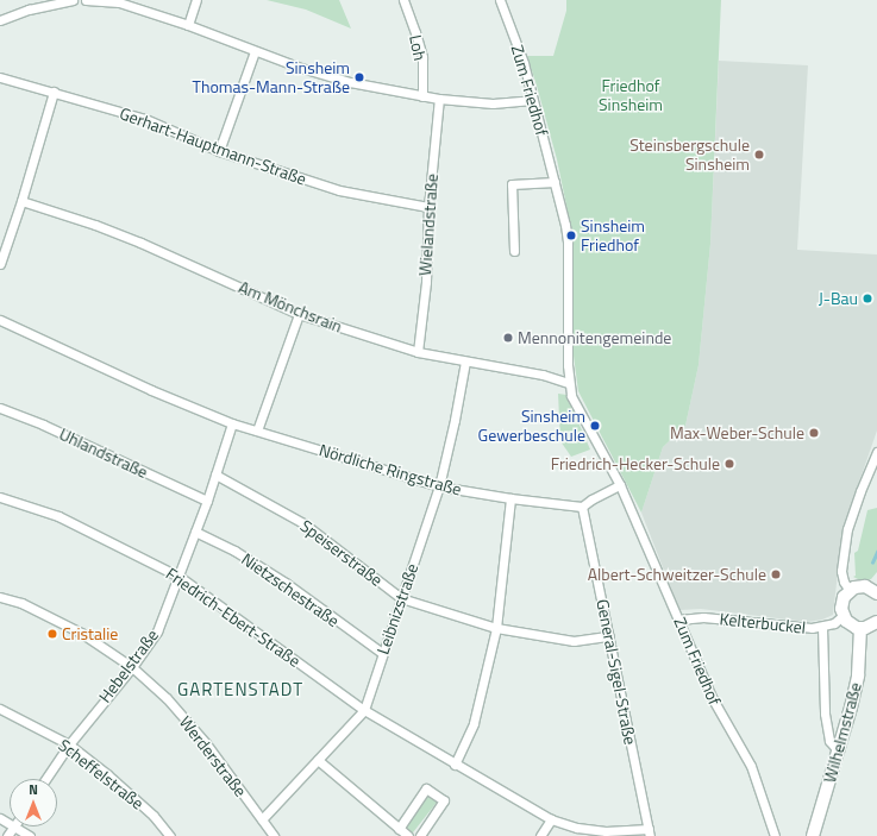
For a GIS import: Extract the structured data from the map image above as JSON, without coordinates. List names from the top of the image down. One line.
{"streets":{"main road":["Wilhelmstraße"],"street":["Loh","Zum Friedhof","Gerhart-Hauptmann-Straße","Wielandstraße","Am Mönchsrain","Uhlandstraße","Nördliche Ringstraße","Speiserstraße","Nietzschestraße","Leibnizstraße","Friedrich-Ebert-Straße","Kelterbuckel","Hebelstraße","General-Sigel-Straße","Werderstraße","Scheffelstraße"]},"crossings":[["Zum Friedhof","Am Mönchsrain"],["Zum Friedhof","Kelterbuckel"],["Gerhart-Hauptmann-Straße","Wielandstraße"],["Wielandstraße","Am Mönchsrain"],["Am Mönchsrain","Leibnizstraße"],["Uhlandstraße","Hebelstraße"],["Nördliche Ringstraße","Leibnizstraße"],["Nördliche Ringstraße","Hebelstraße"],["Nördliche Ringstraße","General-Sigel-Straße"],["Speiserstraße","Leibnizstraße"],["Speiserstraße","Hebelstraße"],["Speiserstraße","General-Sigel-Straße"],["Nietzschestraße","Leibnizstraße"],["Nietzschestraße","Hebelstraße"],["Leibnizstraße","Friedrich-Ebert-Straße"],["Leibnizstraße","Werderstraße"],["Friedrich-Ebert-Straße","Hebelstraße"],["Friedrich-Ebert-Straße","General-Sigel-Straße"],["Hebelstraße","Werderstraße"],["Hebelstraße","Scheffelstraße"]],"districts":["GARTENSTADT"],"parks":["Friedhof Sinsheim"],"places":["Sinsheim Thomas-Mann-Straße","Steinsbergschule Sinsheim","Sinsheim Friedhof","J-Bau","Mennonitengemeinde","Sinsheim Gewerbeschule","Max-Weber-Schule","Friedrich-Hecker-Schule","Albert-Schweitzer-Schule","Cristalie"],"north":"top"}
